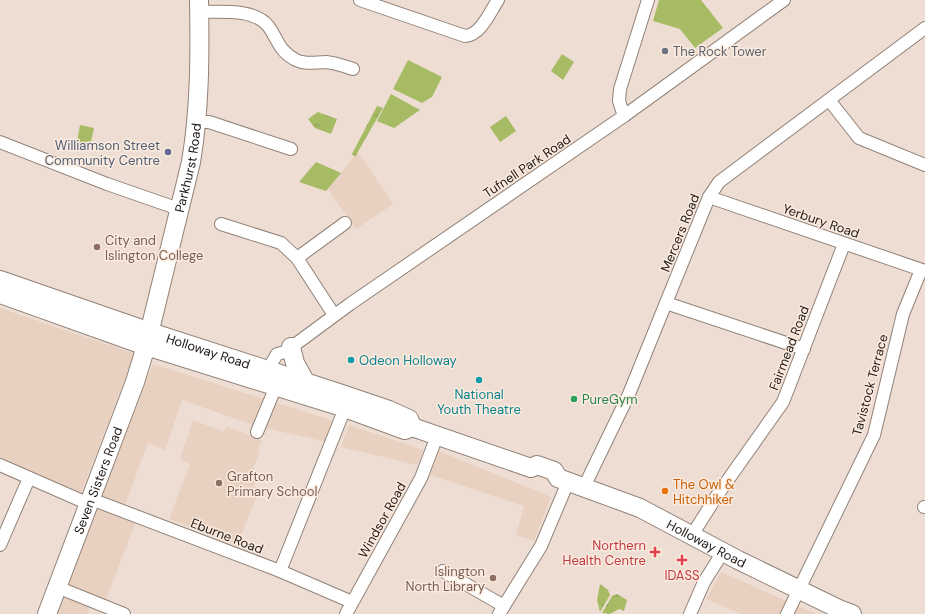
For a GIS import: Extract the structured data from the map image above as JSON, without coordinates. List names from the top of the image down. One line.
{"streets":{"highway":["Parkhurst Road","Holloway Road","Seven Sisters Road"],"street":["Tufnell Park Road","Yerbury Road","Mercers Road","Fairmead Road","Tavistock Terrace","Windsor Road","Eburne Road"]},"crossings":[["Parkhurst Road","Holloway Road"],["Parkhurst Road","Seven Sisters Road"],["Yerbury Road","Mercers Road"],["Yerbury Road","Fairmead Road"],["Yerbury Road","Tavistock Terrace"],["Mercers Road","Holloway Road"],["Fairmead Road","Holloway Road"],["Holloway Road","Tavistock Terrace"],["Holloway Road","Seven Sisters Road"],["Holloway Road","Windsor Road"],["Seven Sisters Road","Eburne Road"],["Windsor Road","Eburne Road"]],"places":{"other":["The Rock Tower","Williamson Street Community Centre","City and Islington College","Odeon Holloway","National Youth Theatre","PureGym","Grafton Primary School","The Owl & Hitchhiker","Islington North Library"],"health":["Northern Health Centre","IDASS"]}}
